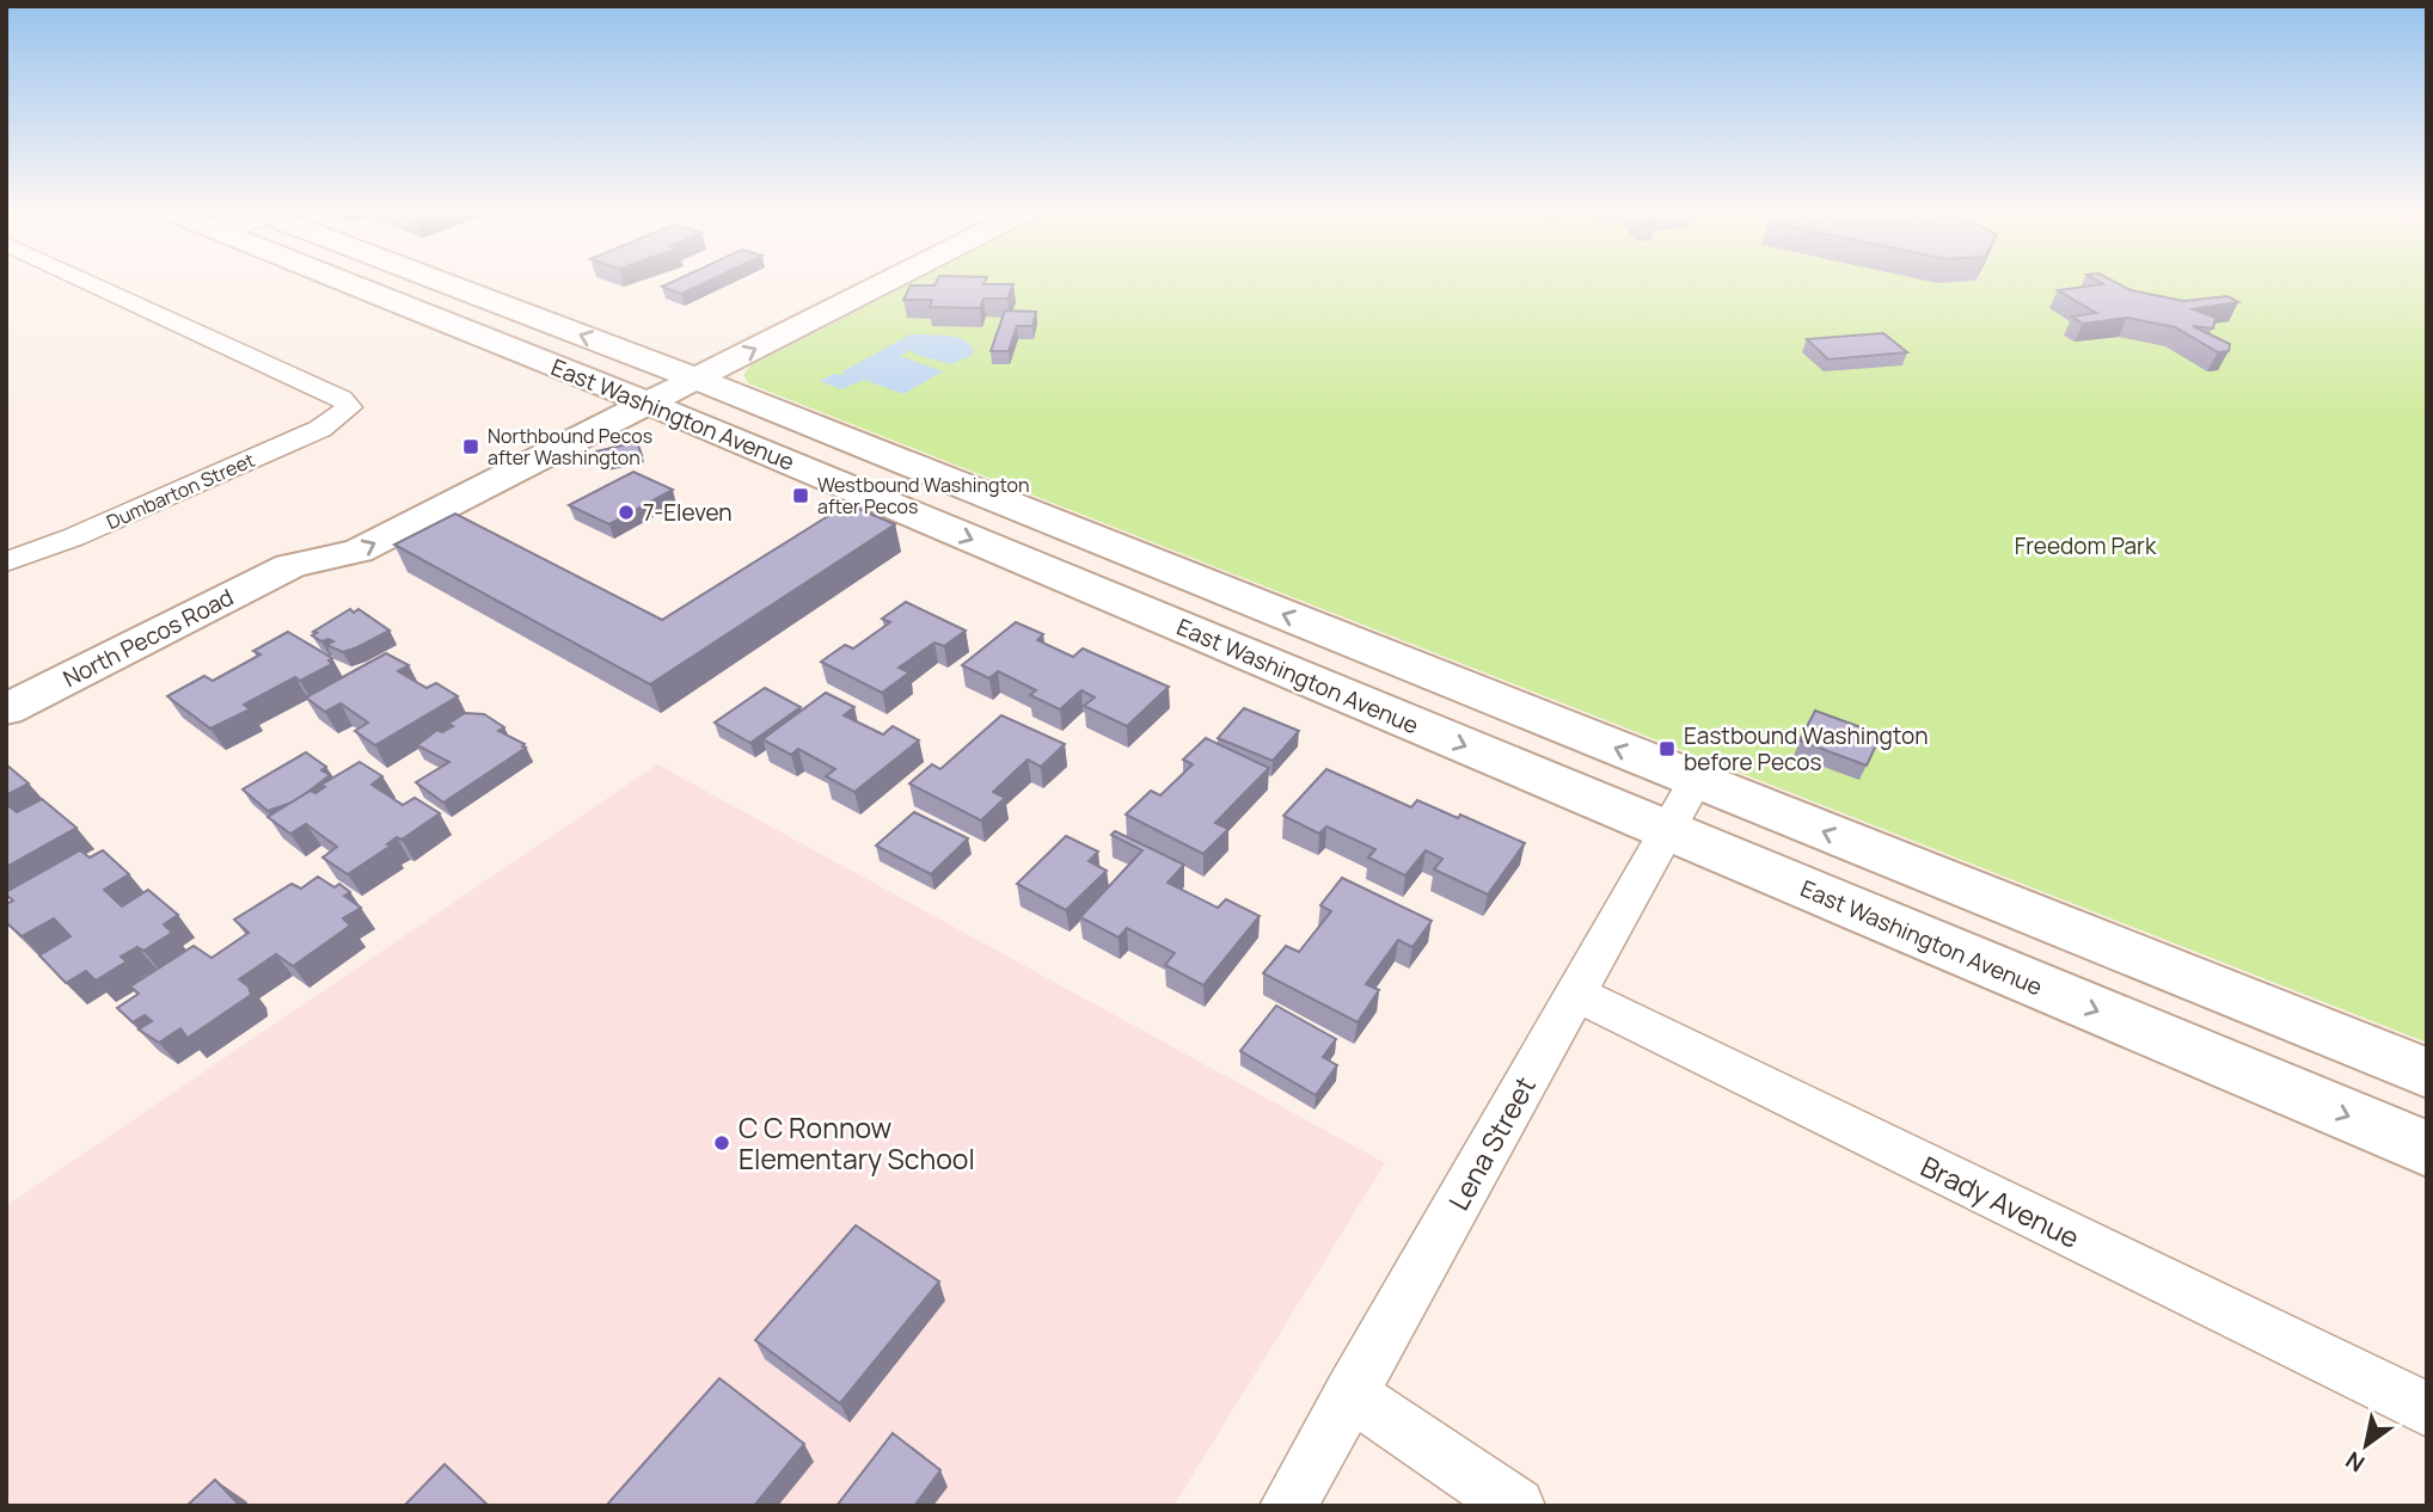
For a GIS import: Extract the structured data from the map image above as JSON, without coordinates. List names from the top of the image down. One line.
{"streets":{"main road":["East Washington Avenue","North Pecos Road"],"street":["Dumbarton Street","Lena Street","Brady Avenue"]},"crossings":[["East Washington Avenue","North Pecos Road"],["East Washington Avenue","Lena Street"],["Lena Street","Brady Avenue"]],"parks":["Freedom Park"],"places":{"transit":["Northbound Pecos after Washington","Westbound Washington after Pecos","Eastbound Washington before Pecos"],"other":["7-Eleven","C C Ronnow Elementary School"]},"north":"bottom left"}
